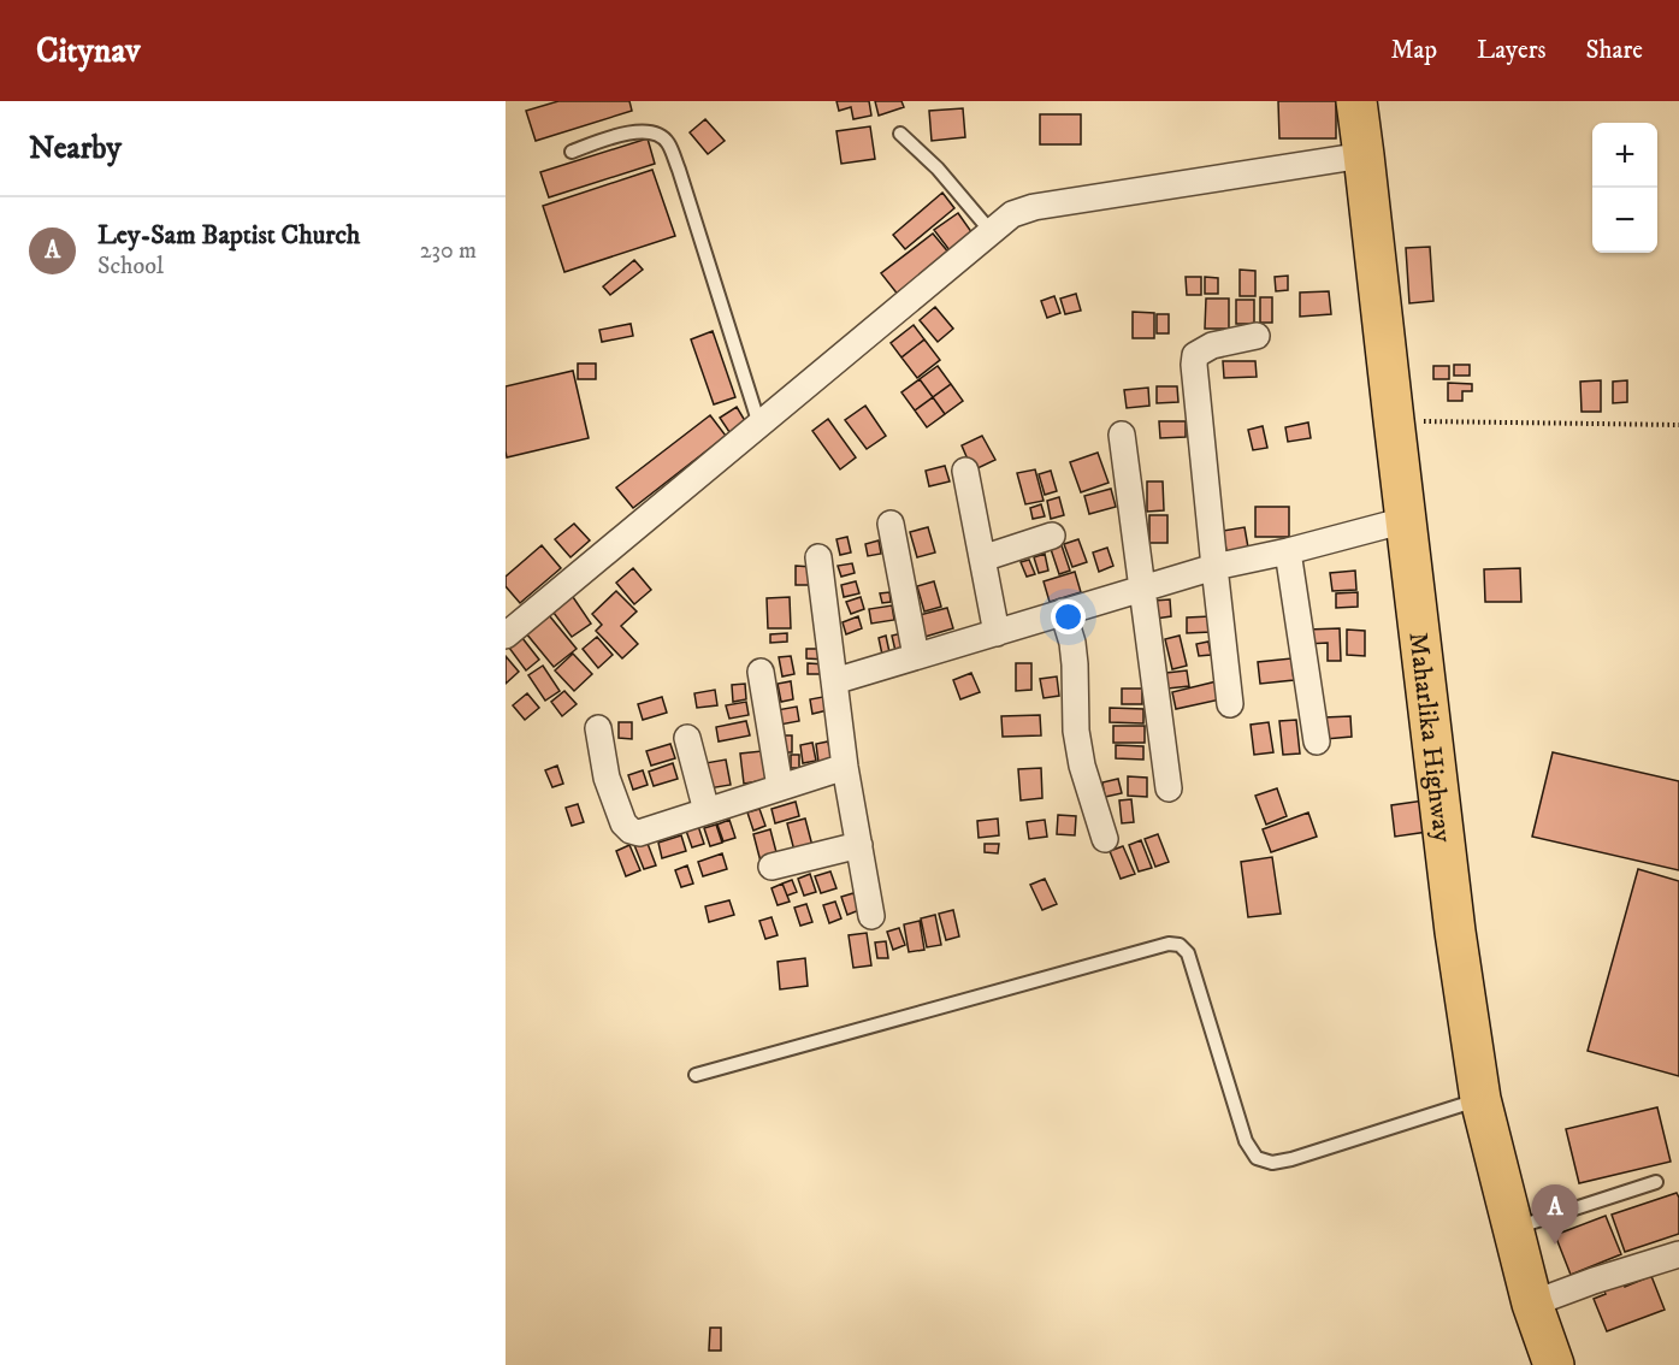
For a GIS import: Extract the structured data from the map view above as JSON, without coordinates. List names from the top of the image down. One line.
{"streets":{"highway":["Maharlika Highway"]},"page":{"header":"Citynav","nav":["Map","Layers","Share"],"heading":"Nearby","map_buttons":["+","−"],"list":[{"mark":"A","name":"Ley-Sam Baptist Church","note":"School","value":"230 m"}],"pins":"A"}}
